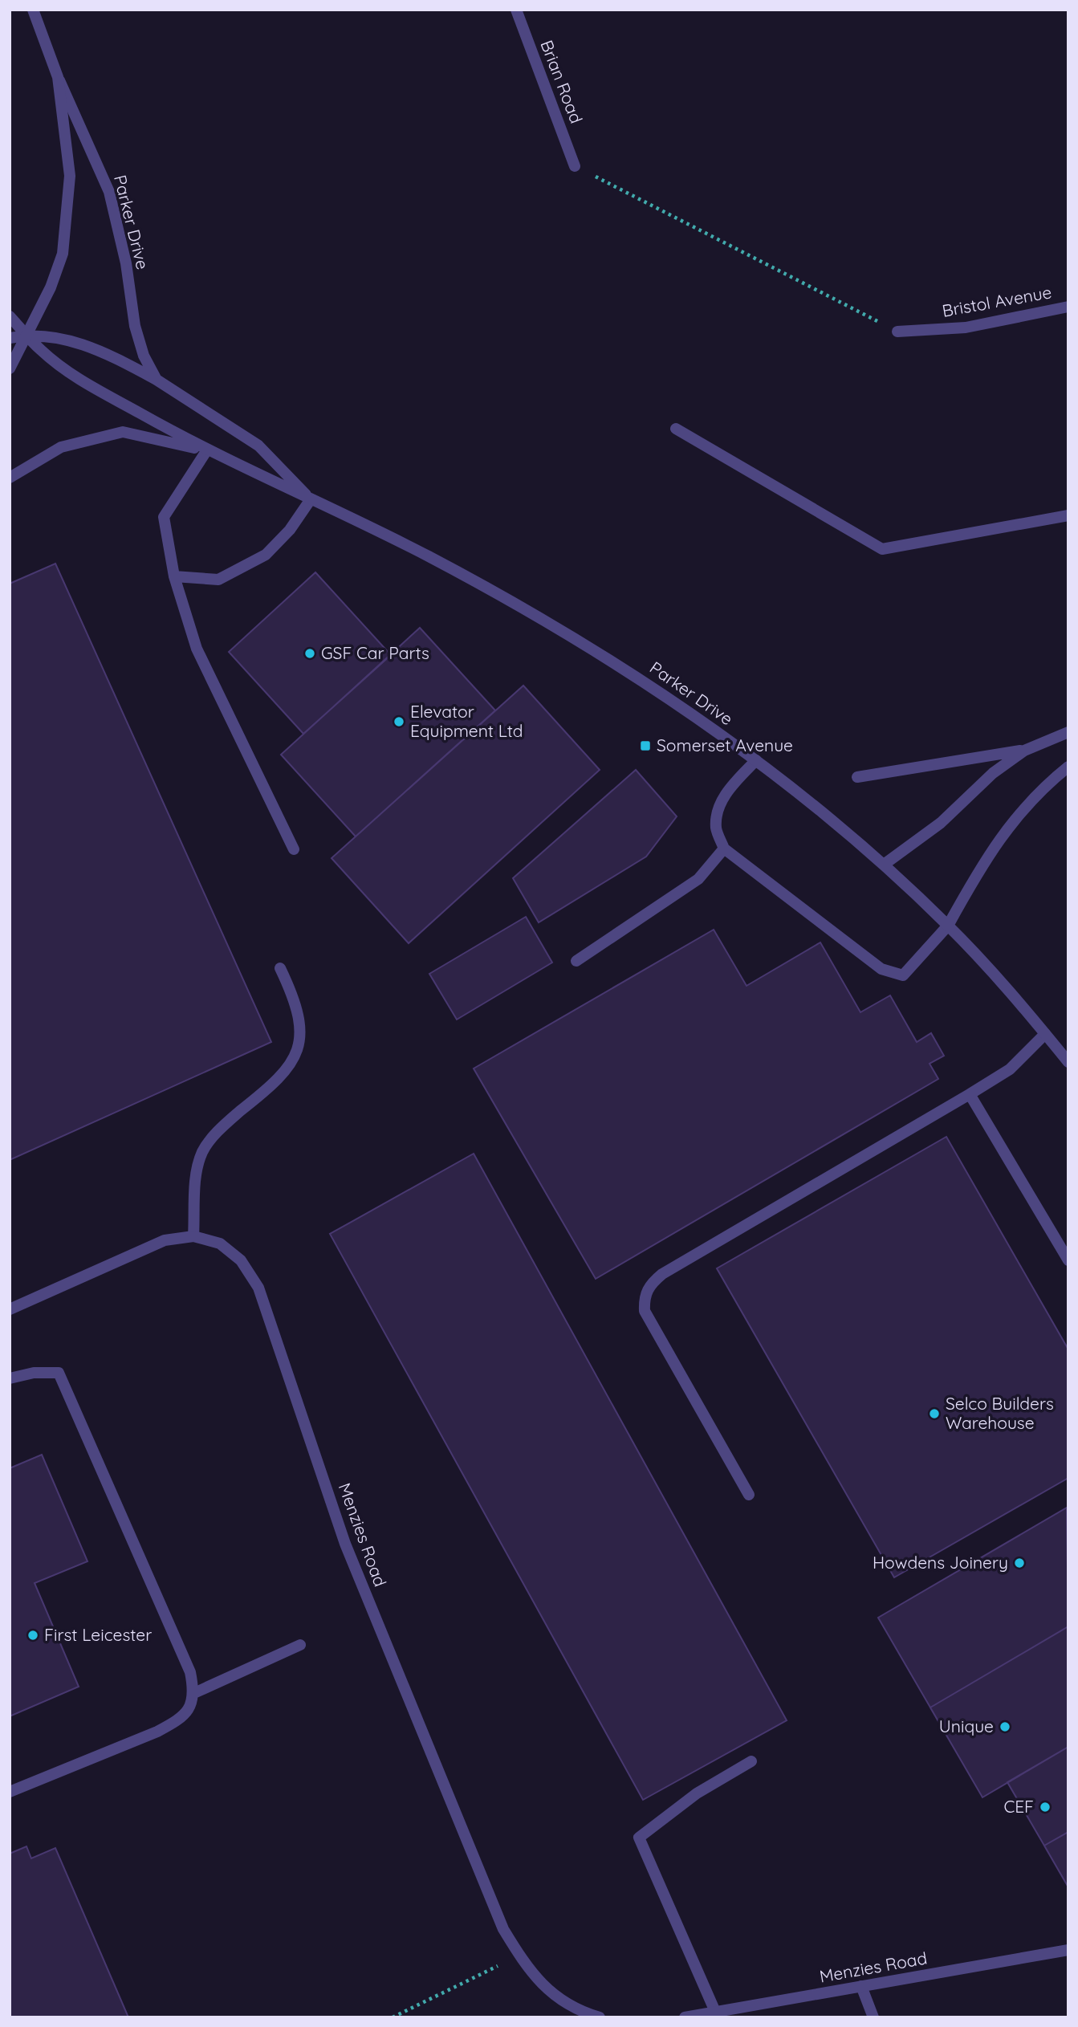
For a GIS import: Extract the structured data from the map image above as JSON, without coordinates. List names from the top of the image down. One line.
{"streets":{"street":["Brian Road","Parker Drive","Bristol Avenue","Menzies Road"]},"places":{"other":["GSF Car Parts","Elevator Equipment Ltd","Selco Builders Warehouse","Howdens Joinery","First Leicester","Unique","CEF"],"transit":["Somerset Avenue"]}}
